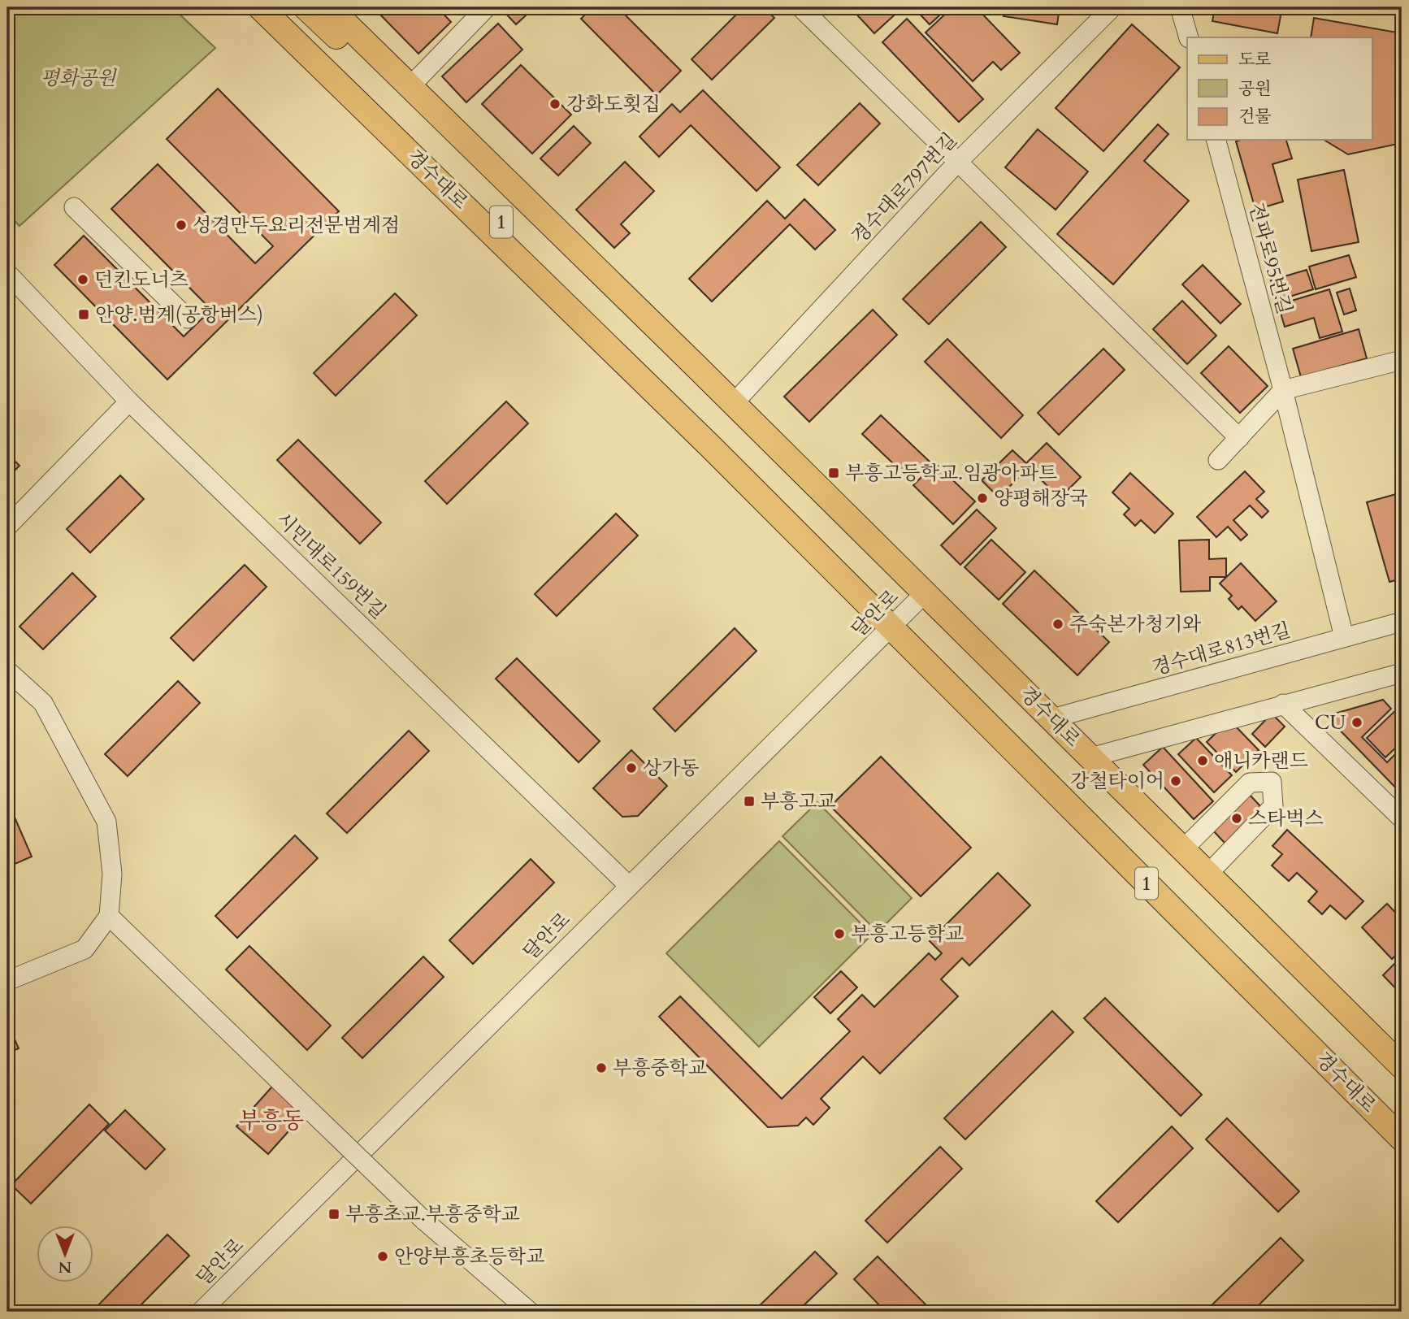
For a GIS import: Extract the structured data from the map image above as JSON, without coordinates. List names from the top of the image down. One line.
{"streets":{"main road":["경수대로","1"],"street":["경수대로797번길","전파로95번길","시민대로159번길","달안로","경수대로813번길"]},"crossings":[["경수대로","경수대로797번길"],["경수대로","달안로"],["경수대로","경수대로813번길"],["전파로95번길","경수대로813번길"],["시민대로159번길","달안로"]],"districts":["부흥동"],"parks":["평화공원"],"places":{"other":["강화도횟집","성경만두요리전문범계점","던킨도너츠","양평해장국","주숙본가청기와","CU","애니카랜드","상가동","강철타이어","스타벅스","부흥고등학교","부흥중학교","안양부흥초등학교"],"transit":["안양.범계(공항버스)","부흥고등학교.임광아파트","부흥고교","부흥초교.부흥중학교"]},"legend":["도로","공원","건물"],"north":"bottom"}
